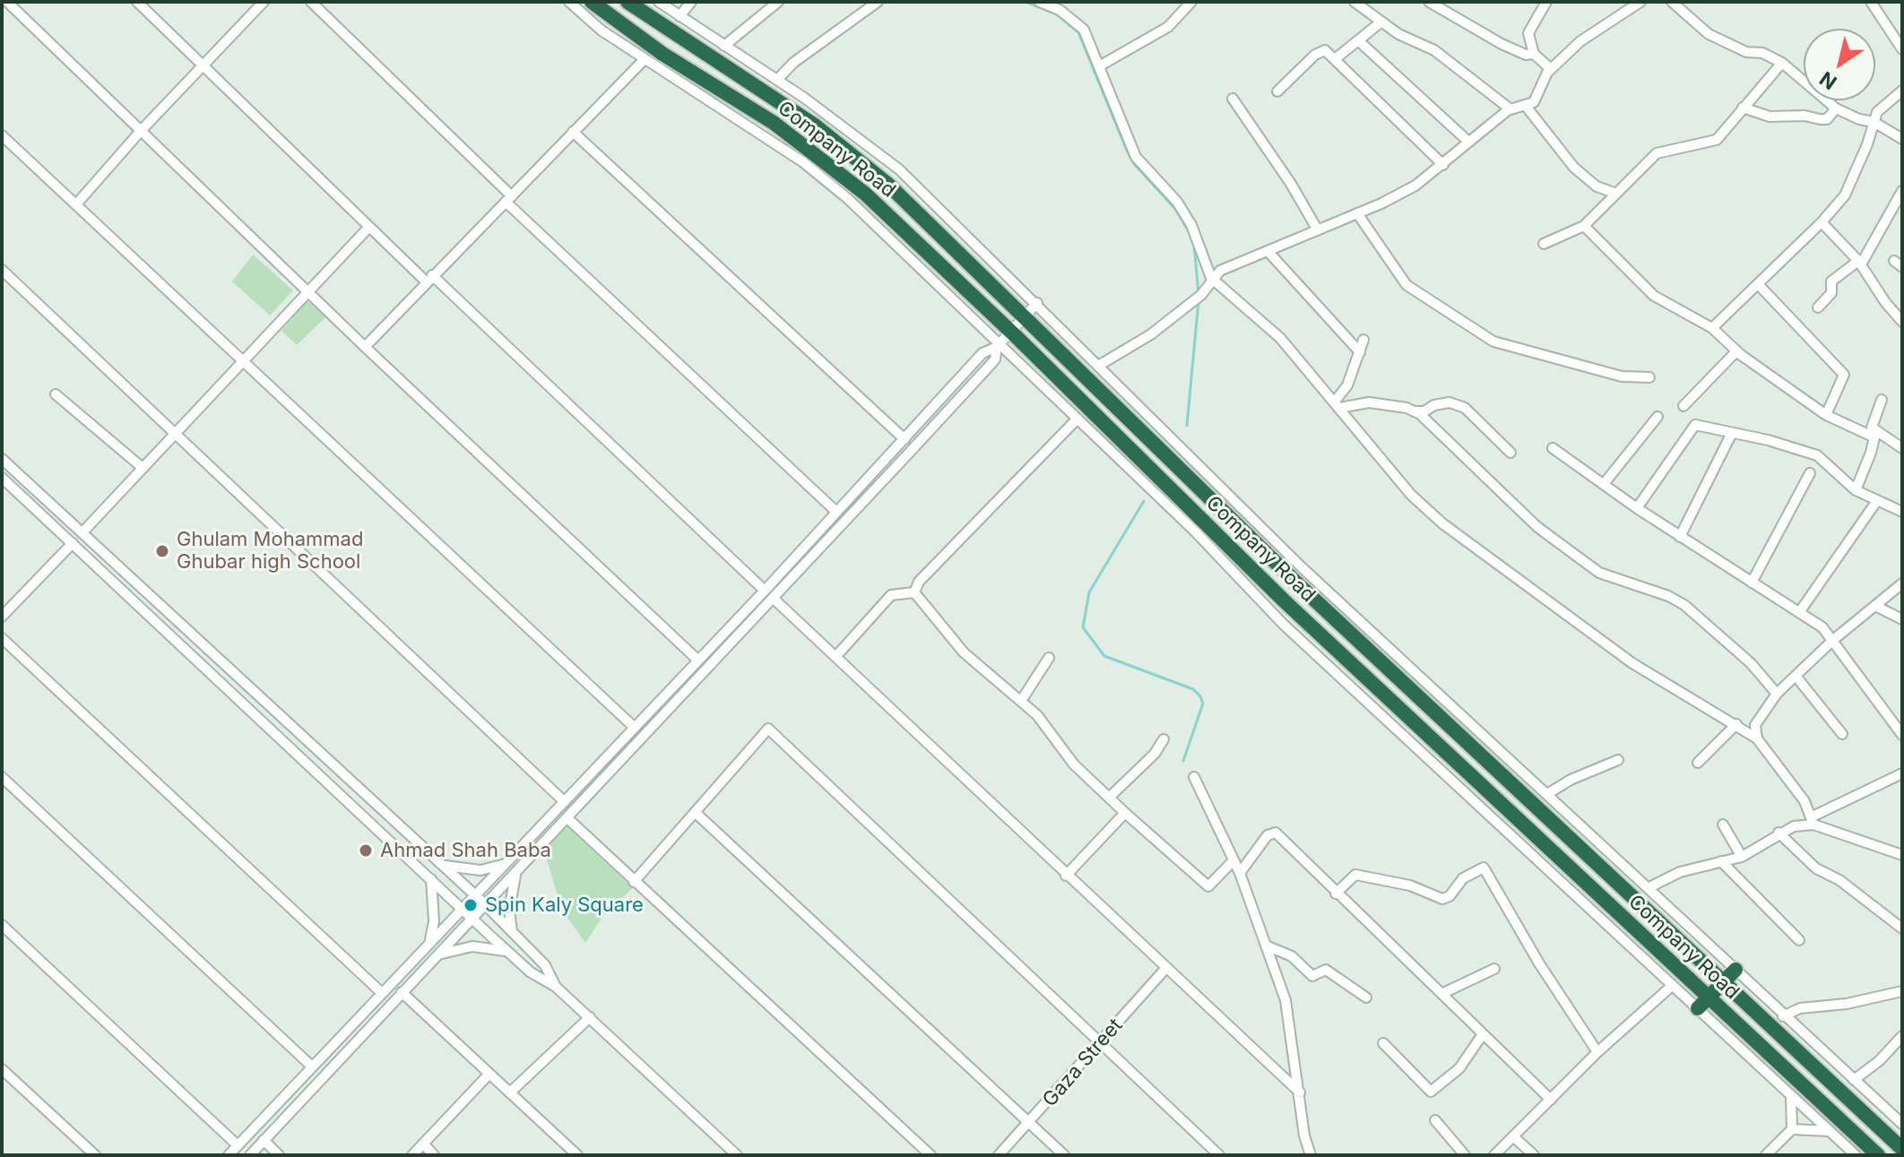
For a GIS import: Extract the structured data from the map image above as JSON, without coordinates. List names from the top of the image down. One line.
{"streets":{"highway":["Company Road"],"street":["Gaza Street"]},"places":["Ghulam Mohammad Ghubar high School","Ahmad Shah Baba","Spin Kaly Square"],"north":"bottom left"}
